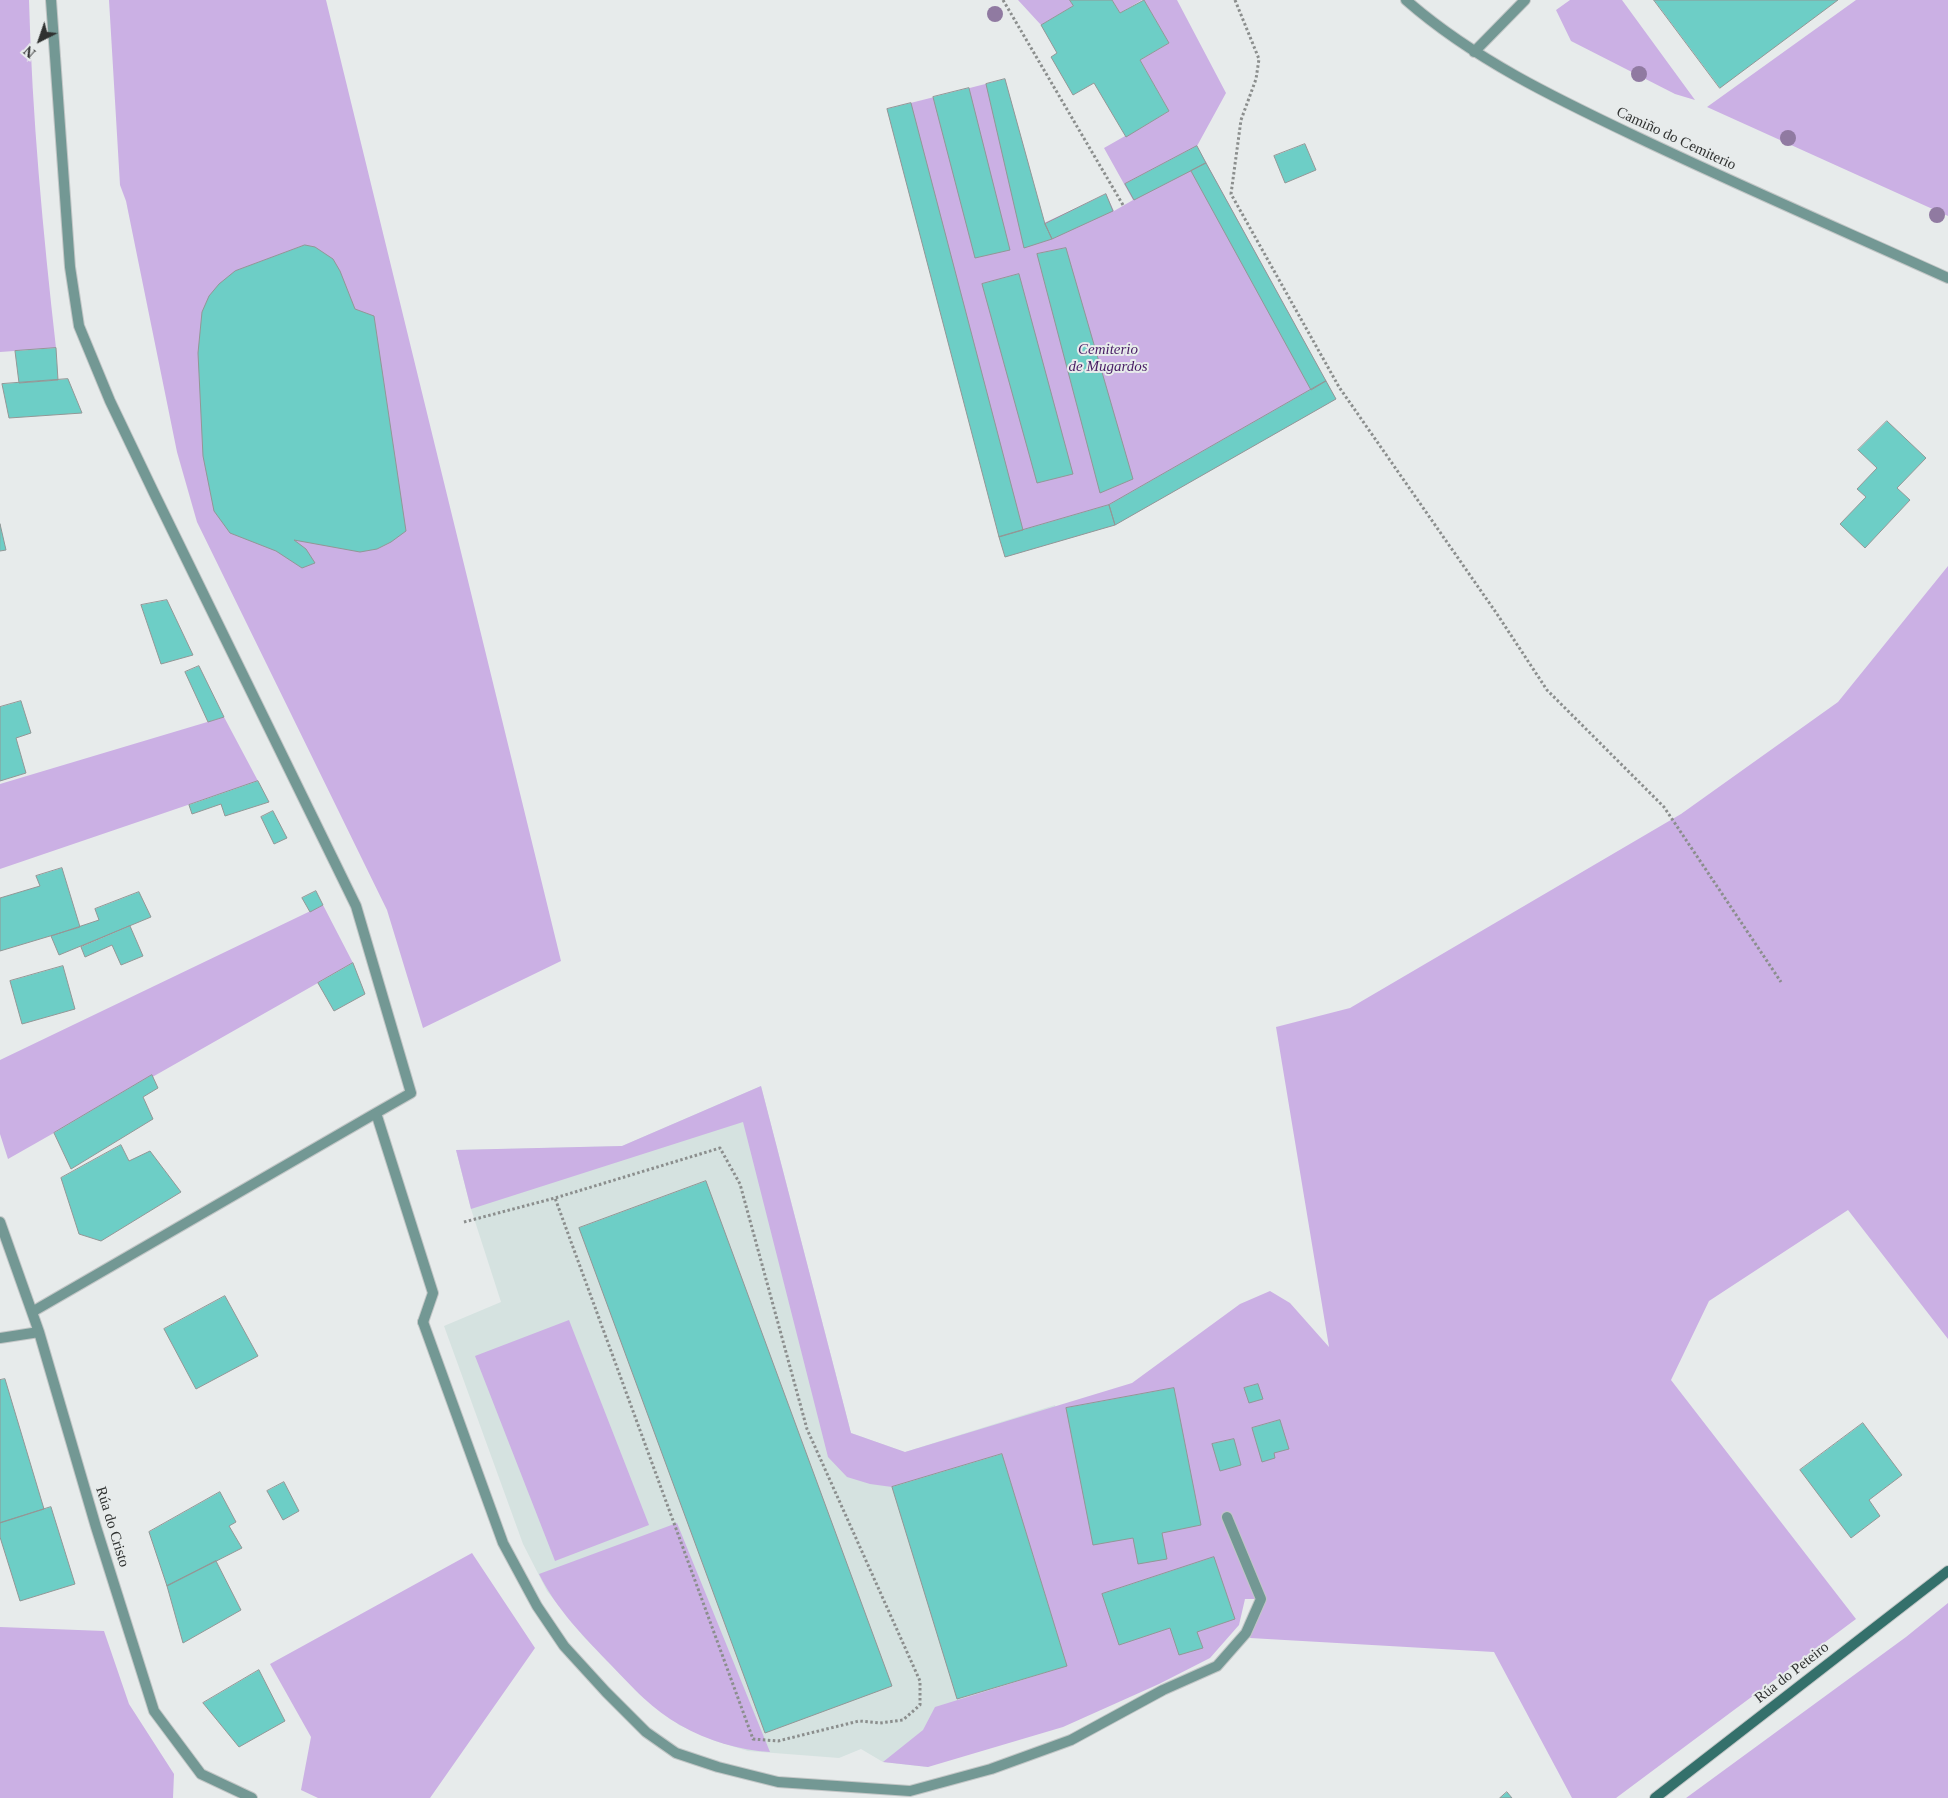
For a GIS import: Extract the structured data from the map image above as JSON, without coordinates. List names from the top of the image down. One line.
{"streets":{"street":["Camiño do Cemiterio","Rúa do Cristo","Rúa do Peteiro"]},"parks":["Cemiterio de Mugardos"],"north":"bottom left"}
